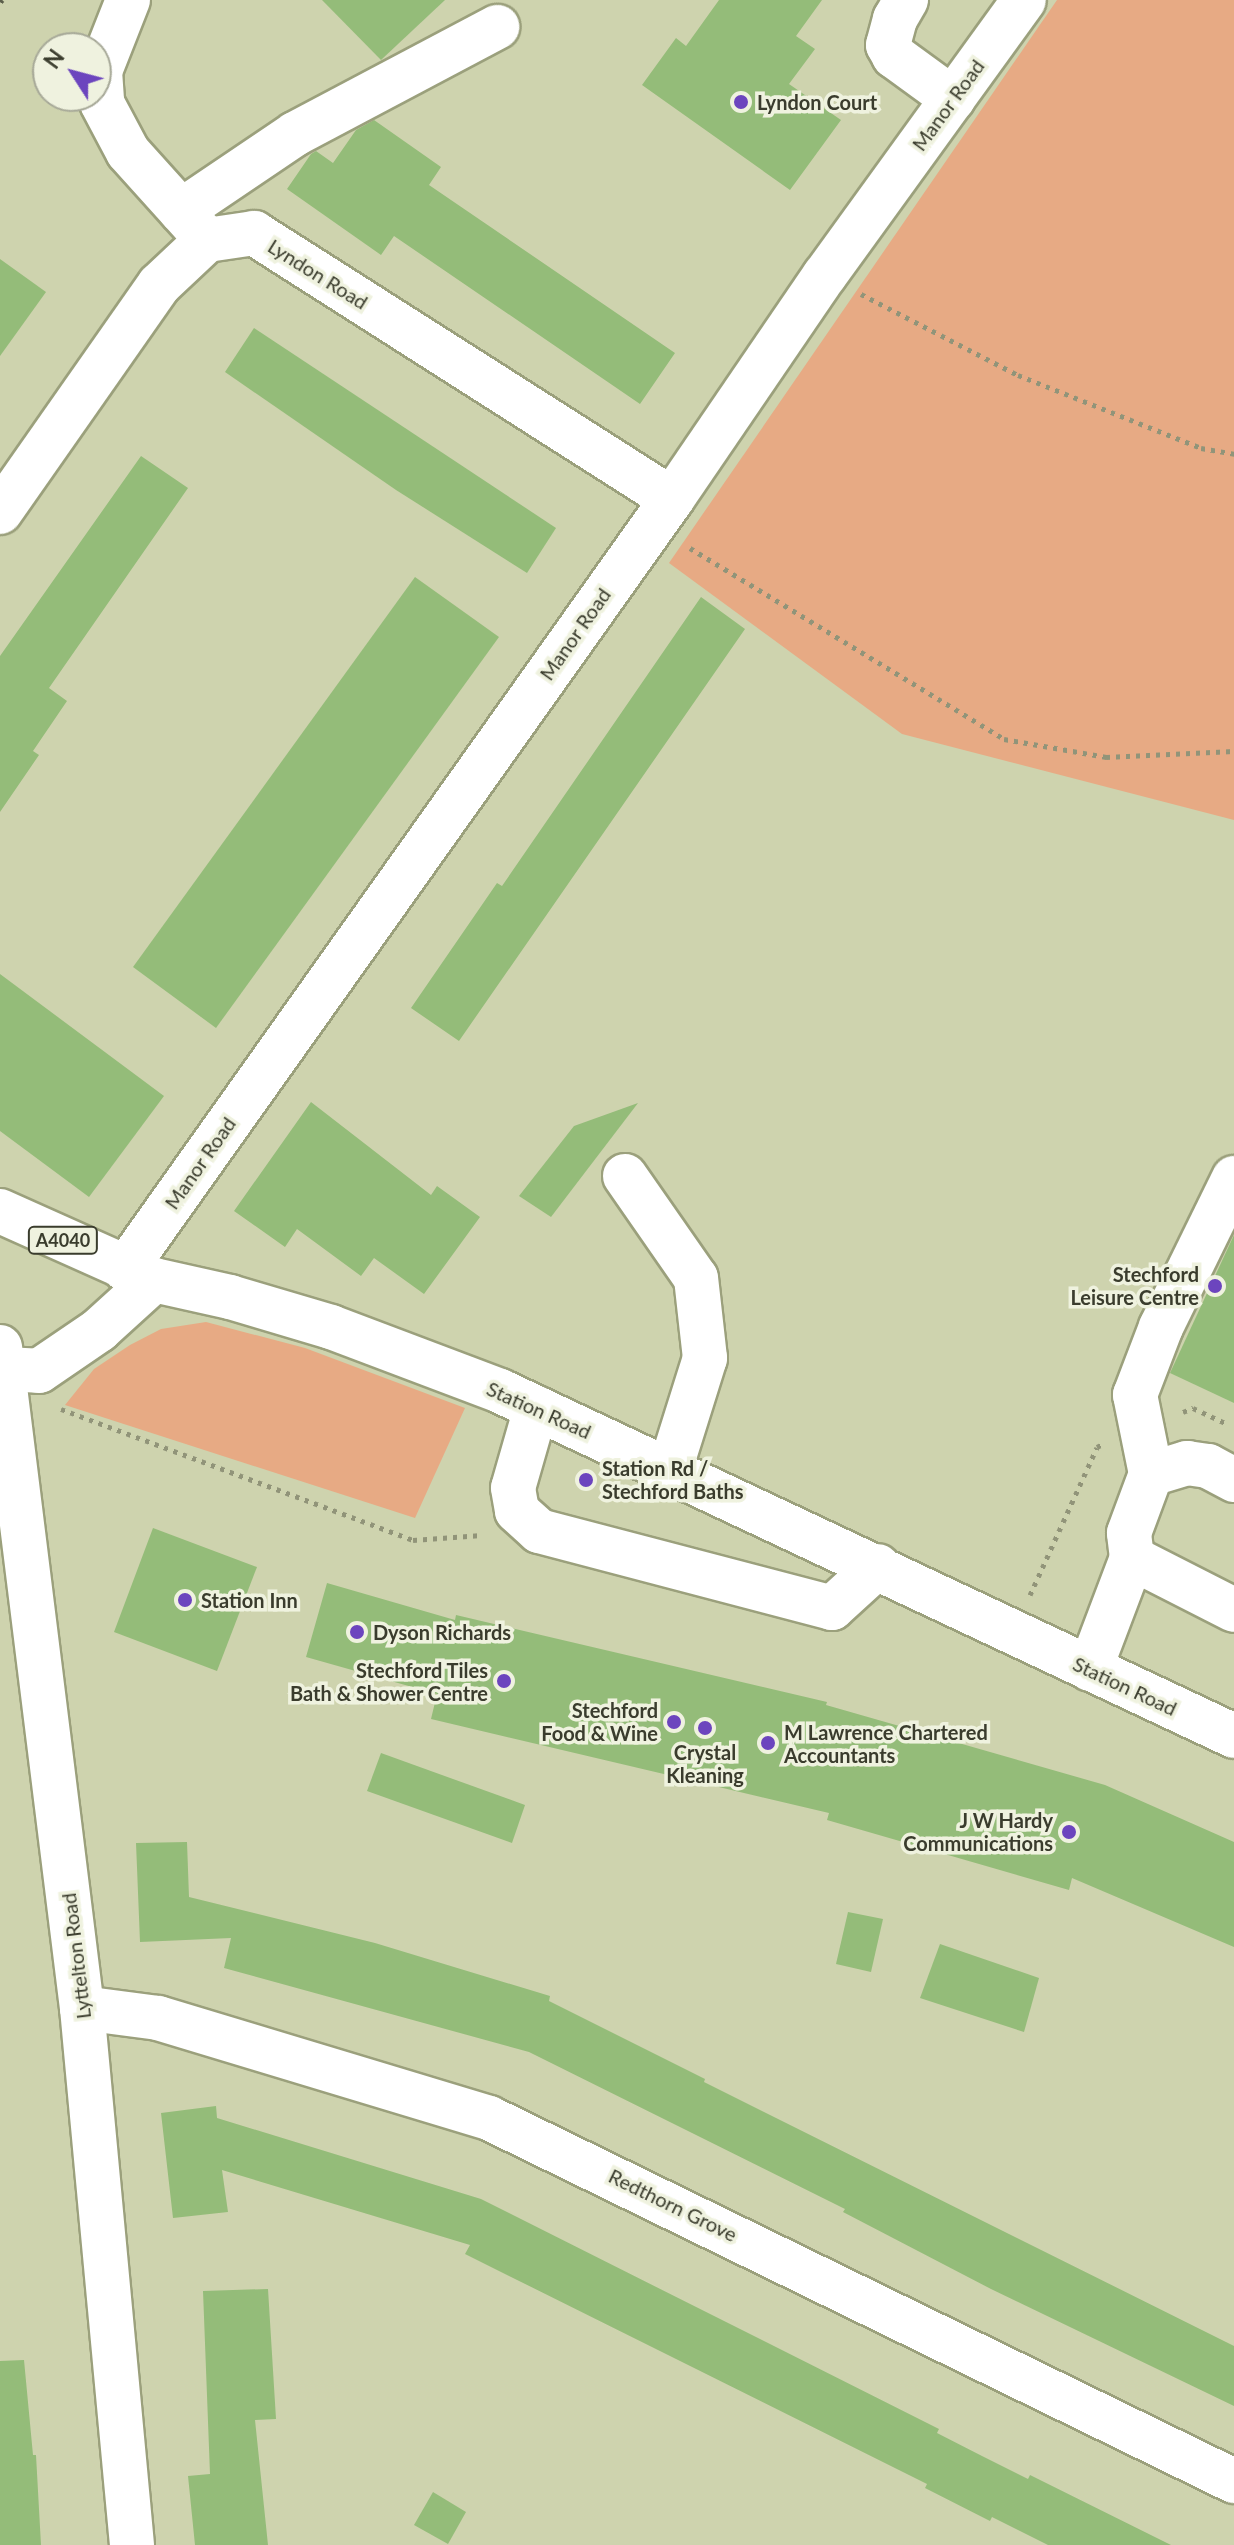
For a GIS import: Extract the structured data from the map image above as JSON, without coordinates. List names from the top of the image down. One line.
{"streets":{"street":["Manor Road","Lyndon Road","A4040","Station Road","Lyttelton Road","Redthorn Grove"]},"crossings":[["Manor Road","Lyndon Road"],["Manor Road","Station Road"],["Lyttelton Road","Redthorn Grove"]],"places":["Lyndon Court","Stechford Leisure Centre","Station Rd / Stechford Baths","Station Inn","Dyson Richards","Stechford Tiles Bath & Shower Centre","Stechford Food & Wine","Crystal Kleaning","M Lawrence Chartered Accountants","J W Hardy Communications"],"north":"top left"}
